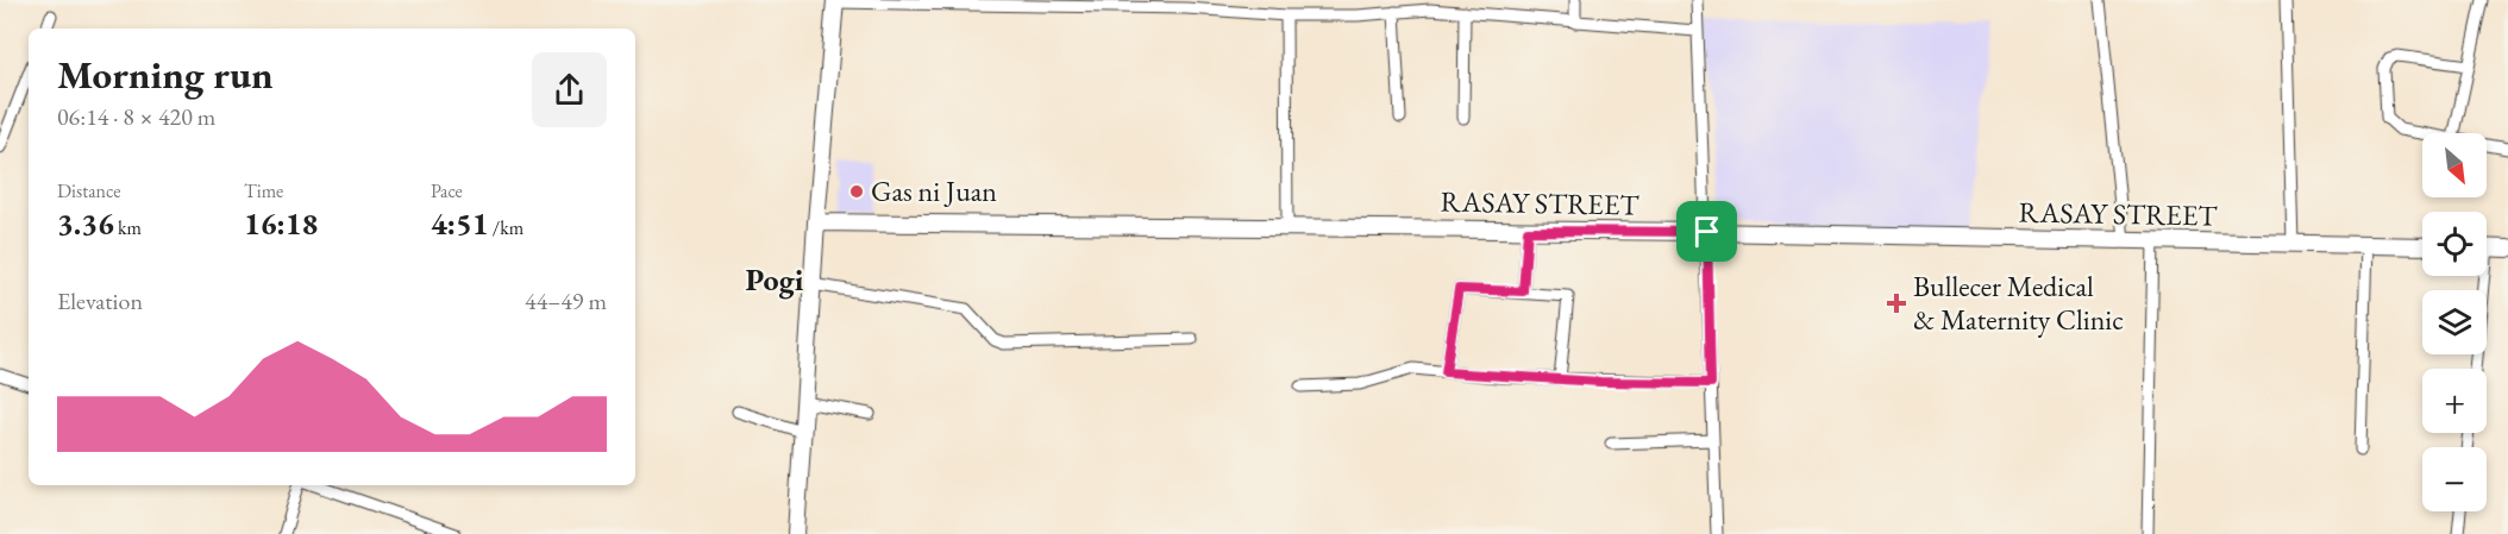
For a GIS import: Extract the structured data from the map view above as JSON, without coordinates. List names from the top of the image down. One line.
{"streets":{"street":["RASAY STREET"]},"districts":["Pogi"],"places":{"other":["Gas ni Juan"],"health":["Bullecer Medical & Maternity Clinic"]},"north":"bottom right","page":{"heading":["Morning run","06:14 · 8 × 420 m"],"map_buttons":["+","−"],"stats":[["Distance","3.36 km"],["Time","16:18"],["Pace","4:51 /km"]],"chart":["Elevation","44–49 m"]}}
